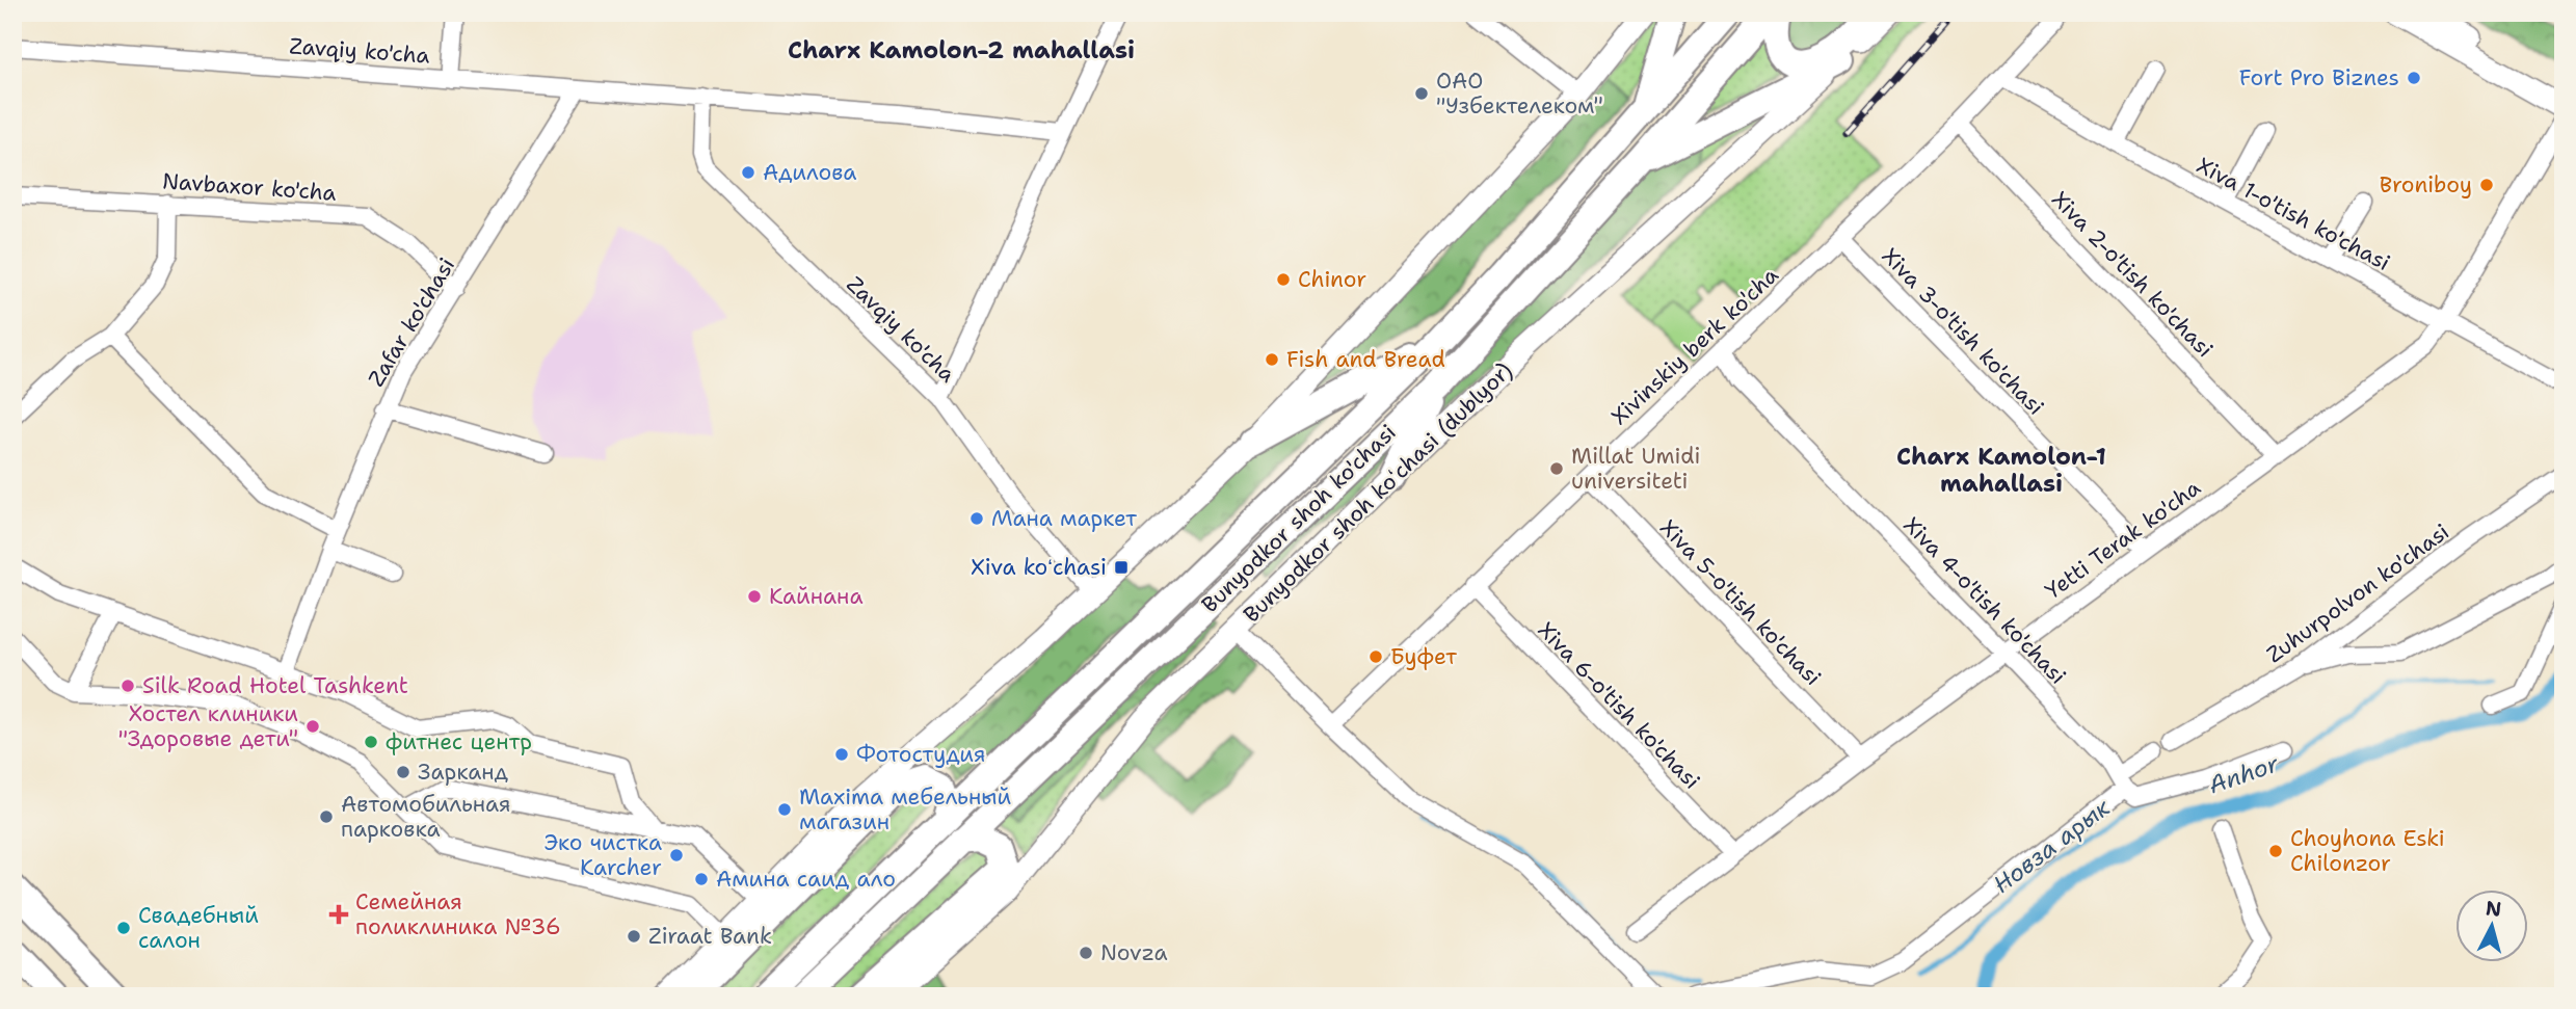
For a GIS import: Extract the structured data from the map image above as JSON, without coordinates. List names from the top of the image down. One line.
{"streets":{"main road":["Bunyodkor shoh ko'chasi"],"street":["Zavqiy ko'cha","Navbaxor ko'cha","Xiva 1-o'tish ko'chasi","Xiva 2-o'tish ko'chasi","Zafar ko'chasi","Xiva 3-o'tish ko'chasi","Xivinskiy berk ko'cha","Bunyodkor shoh koʻchasi (dublyor)","Yetti Terak ko'cha","Zuhurpolvon ko'chasi","Xiva 4-o'tish ko'chasi","Xiva 5-o'tish ko'chasi","Xiva 6-o'tish ko'chasi"]},"crossings":[["Zavqiy ko'cha","Zafar ko'chasi"],["Navbaxor ko'cha","Zafar ko'chasi"],["Xiva 1-o'tish ko'chasi","Xivinskiy berk ko'cha"],["Xiva 1-o'tish ko'chasi","Yetti Terak ko'cha"],["Xiva 2-o'tish ko'chasi","Xivinskiy berk ko'cha"],["Xiva 2-o'tish ko'chasi","Yetti Terak ko'cha"],["Xiva 3-o'tish ko'chasi","Xivinskiy berk ko'cha"],["Xiva 3-o'tish ko'chasi","Yetti Terak ko'cha"],["Xivinskiy berk ko'cha","Xiva 4-o'tish ko'chasi"],["Xivinskiy berk ko'cha","Xiva 5-o'tish ko'chasi"],["Xivinskiy berk ko'cha","Xiva 6-o'tish ko'chasi"],["Yetti Terak ko'cha","Xiva 4-o'tish ko'chasi"],["Yetti Terak ko'cha","Xiva 5-o'tish ko'chasi"],["Yetti Terak ko'cha","Xiva 6-o'tish ko'chasi"]],"districts":["Charx Kamolon-2 mahallasi","Charx Kamolon-1 mahallasi"],"water":["Anhor","Новза арык"],"places":{"other":["Fort Pro Biznes","ОАО \"Узбектелеком\"","Адилова","Broniboy","Chinor","Fish and Bread","Millat Umidi universiteti","Мана маркет","Кайнана","Буфет","Silk Road Hotel Tashkent","Хостел клиники \"Здоровые дети\"","фитнес центр","Фотостудия","Зарканд","Maxima мебельный магазин","Автомобильная парковка","Choyhona Eski Chilonzor","Эко чистка Karcher","Амина саид ало","Свадебный салон","Ziraat Bank","Novza"],"transit":["Xiva koʻchasi"],"health":["Семейная поликлиника №36"]},"north":"top"}
